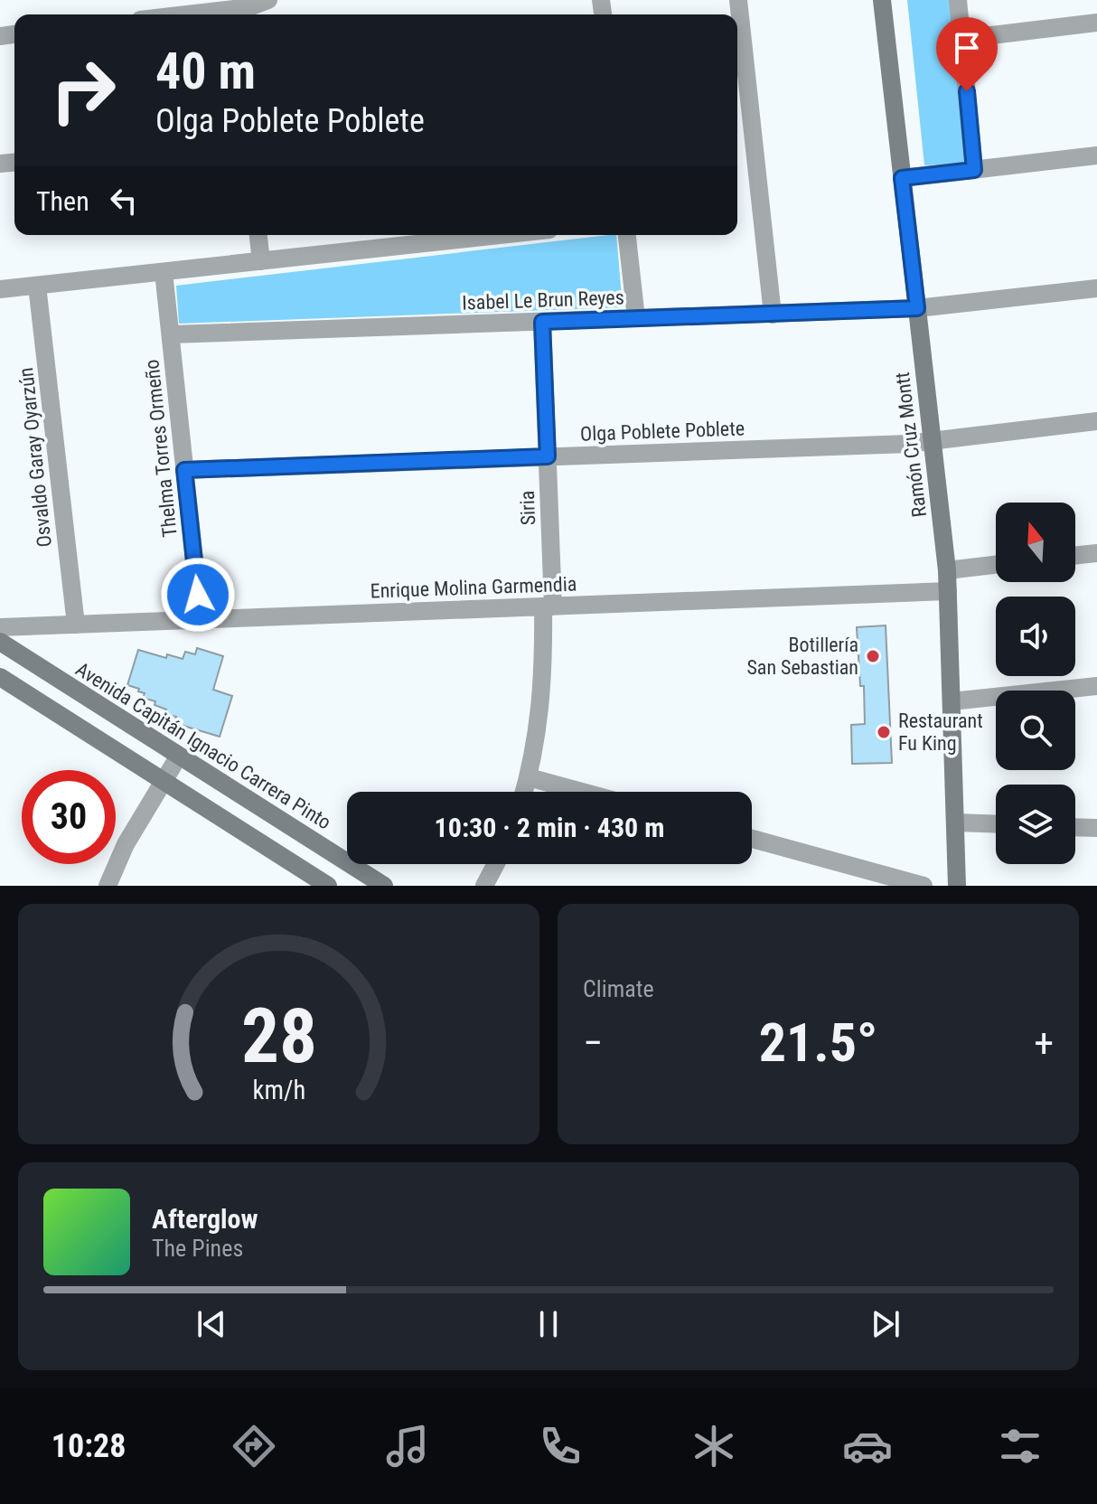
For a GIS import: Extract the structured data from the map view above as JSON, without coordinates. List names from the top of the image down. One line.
{"streets":{"street":["Isabel Le Brun Reyes","Olga Poblete Poblete","Ramón Cruz Montt","Thelma Torres Ormeño","Osvaldo Garay Oyarzún","Siria","Enrique Molina Garmendia","Avenida Capitán Ignacio Carrera Pinto"]},"crossings":[["Isabel Le Brun Reyes","Ramón Cruz Montt"],["Isabel Le Brun Reyes","Thelma Torres Ormeño"],["Isabel Le Brun Reyes","Siria"],["Olga Poblete Poblete","Ramón Cruz Montt"],["Olga Poblete Poblete","Thelma Torres Ormeño"],["Olga Poblete Poblete","Siria"],["Ramón Cruz Montt","Enrique Molina Garmendia"],["Thelma Torres Ormeño","Enrique Molina Garmendia"],["Osvaldo Garay Oyarzún","Enrique Molina Garmendia"],["Siria","Enrique Molina Garmendia"]],"places":["Botillería San Sebastian","Restaurant Fu King"],"north":"top","page":{"turn":["40 m","Olga Poblete Poblete"],"then":"Then","limit":"30","trip":"10:30 · 2 min · 430 m","tile":"Climate","heat":["−","21.5°","+"],"song":["Afterglow","The Pines"],"tabs":"10:28","gauge":["28","km/h"]}}
